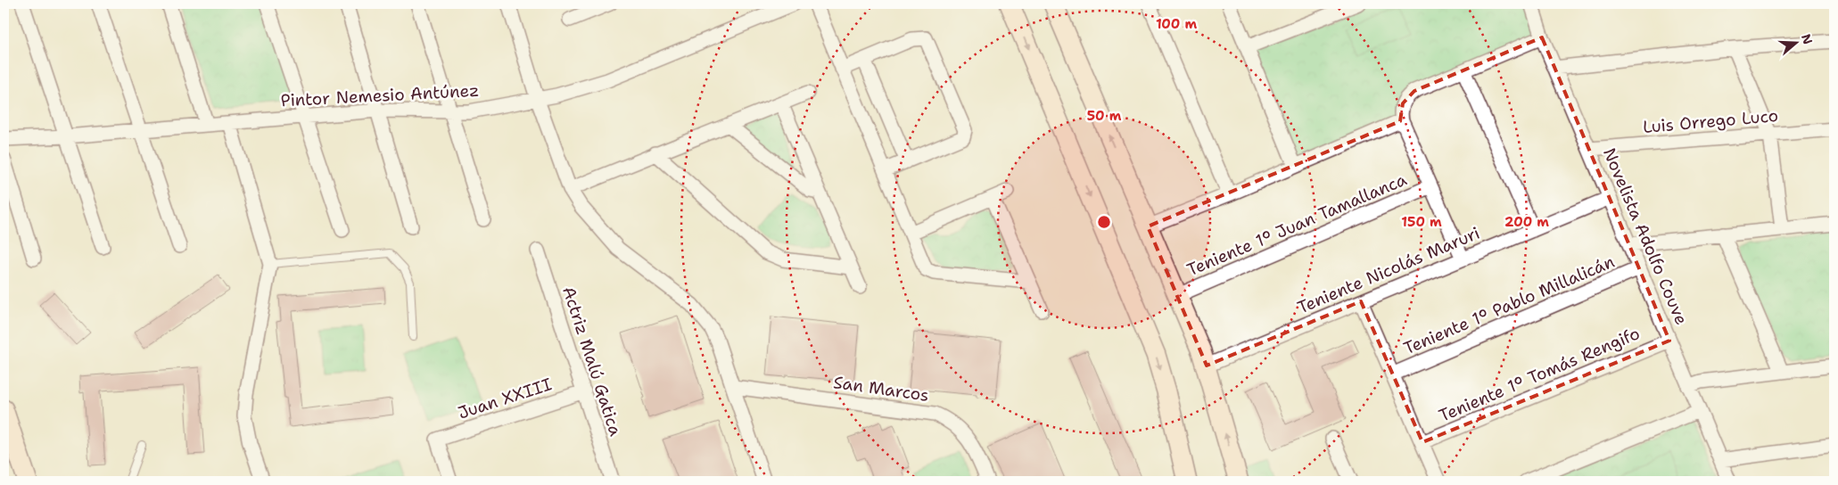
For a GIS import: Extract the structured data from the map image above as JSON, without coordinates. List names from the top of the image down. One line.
{"streets":{"street":["Pintor Nemesio Antúnez","Luis Orrego Luco","Teniente 1º Juan Tamallanca","Novelista Adolfo Couve","Teniente Nicolás Maruri","Teniente 1º Pablo Millalicán","Actriz Malú Gatica","Teniente 1º Tomás Rengifo","San Marcos","Juan XXIII"]},"crossings":[["Luis Orrego Luco","Novelista Adolfo Couve"],["Novelista Adolfo Couve","Teniente Nicolás Maruri"],["Novelista Adolfo Couve","Teniente 1º Pablo Millalicán"],["Novelista Adolfo Couve","Teniente 1º Tomás Rengifo"],["Actriz Malú Gatica","Juan XXIII"]],"north":"right","rings":["100 m","50 m","150 m","200 m"]}
